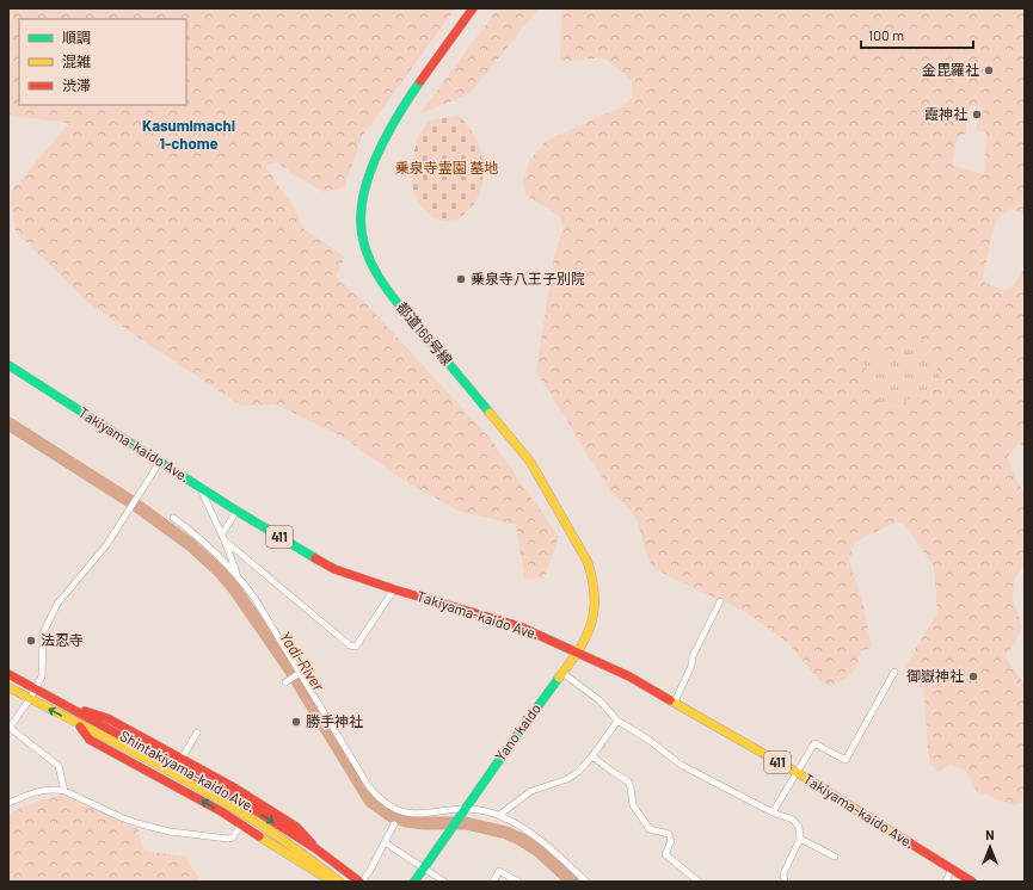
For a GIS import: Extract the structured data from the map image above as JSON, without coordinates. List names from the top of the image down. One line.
{"streets":{"main road":["都道166号線","Takiyama-kaido Ave.","411","Yano kaido","Shintakiyama-kaido Ave."]},"crossings":[["都道166号線","Takiyama-kaido Ave."],["都道166号線","Yano kaido"],["Takiyama-kaido Ave.","Yano kaido"]],"districts":["Kasumimachi 1-chome"],"water":["Yadi-River"],"parks":["乗泉寺霊園 墓地"],"places":["金毘羅社","霞神社","乗泉寺八王子別院","法忍寺","御嶽神社","勝手神社"],"legend":["順調","混雑","渋滞"],"scale_bar":"100 m","north":"top"}
